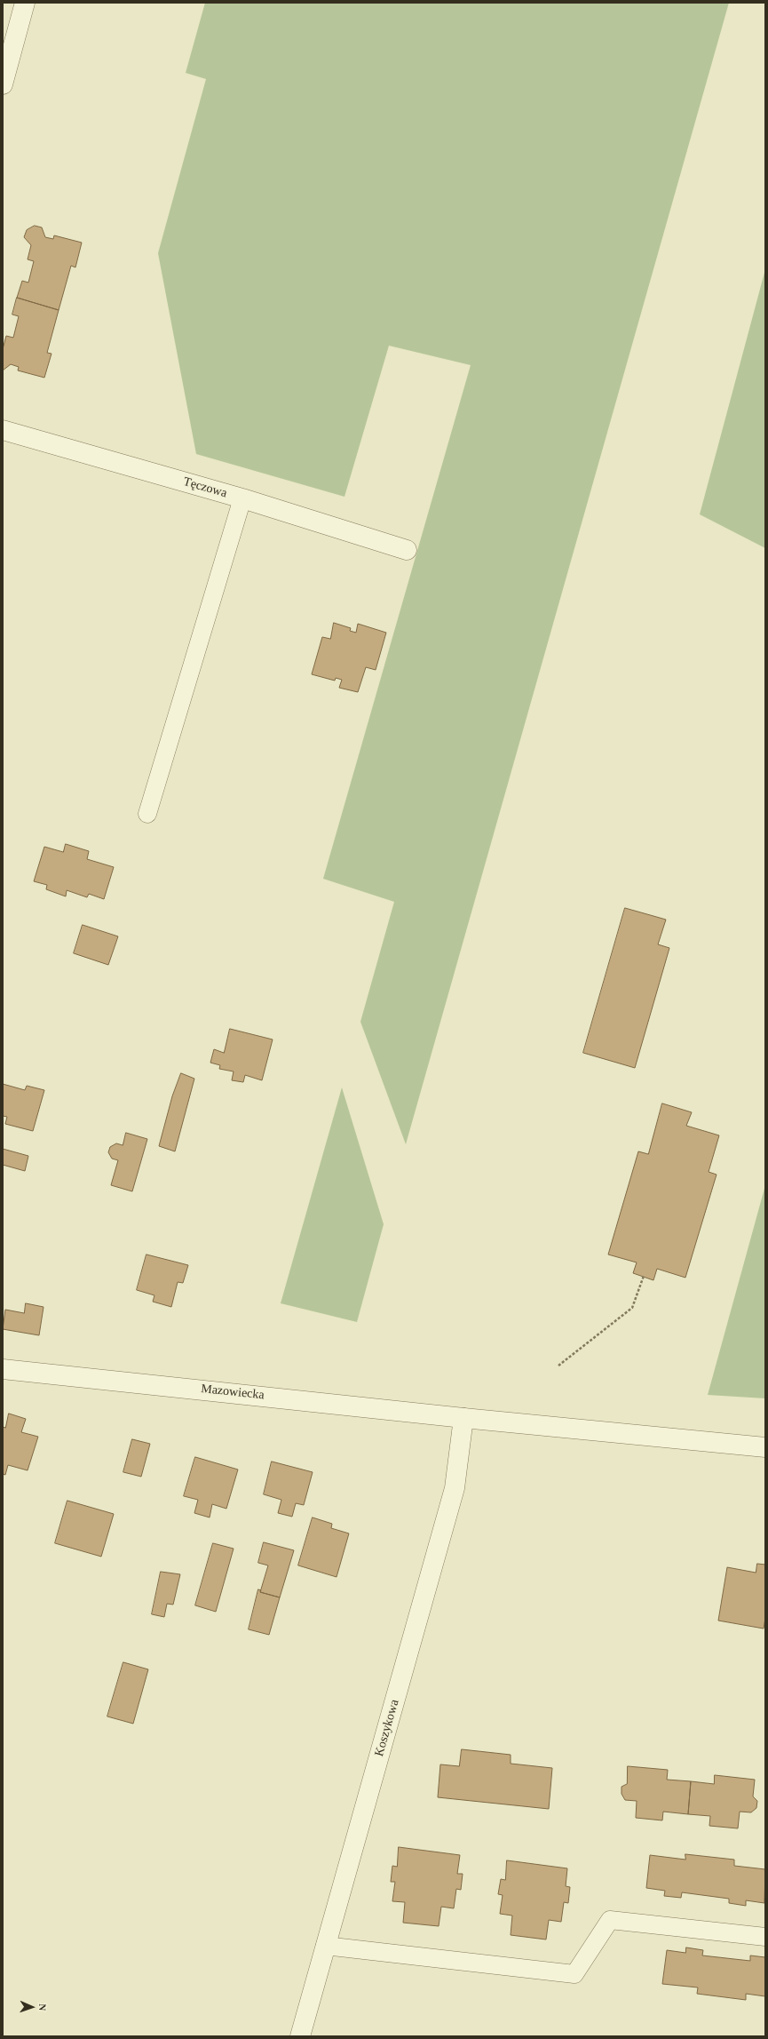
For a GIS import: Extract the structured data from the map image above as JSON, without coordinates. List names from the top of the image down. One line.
{"streets":{"street":["Tęczowa","Mazowiecka","Koszykowa"]},"crossings":[["Mazowiecka","Koszykowa"]],"north":"right"}
